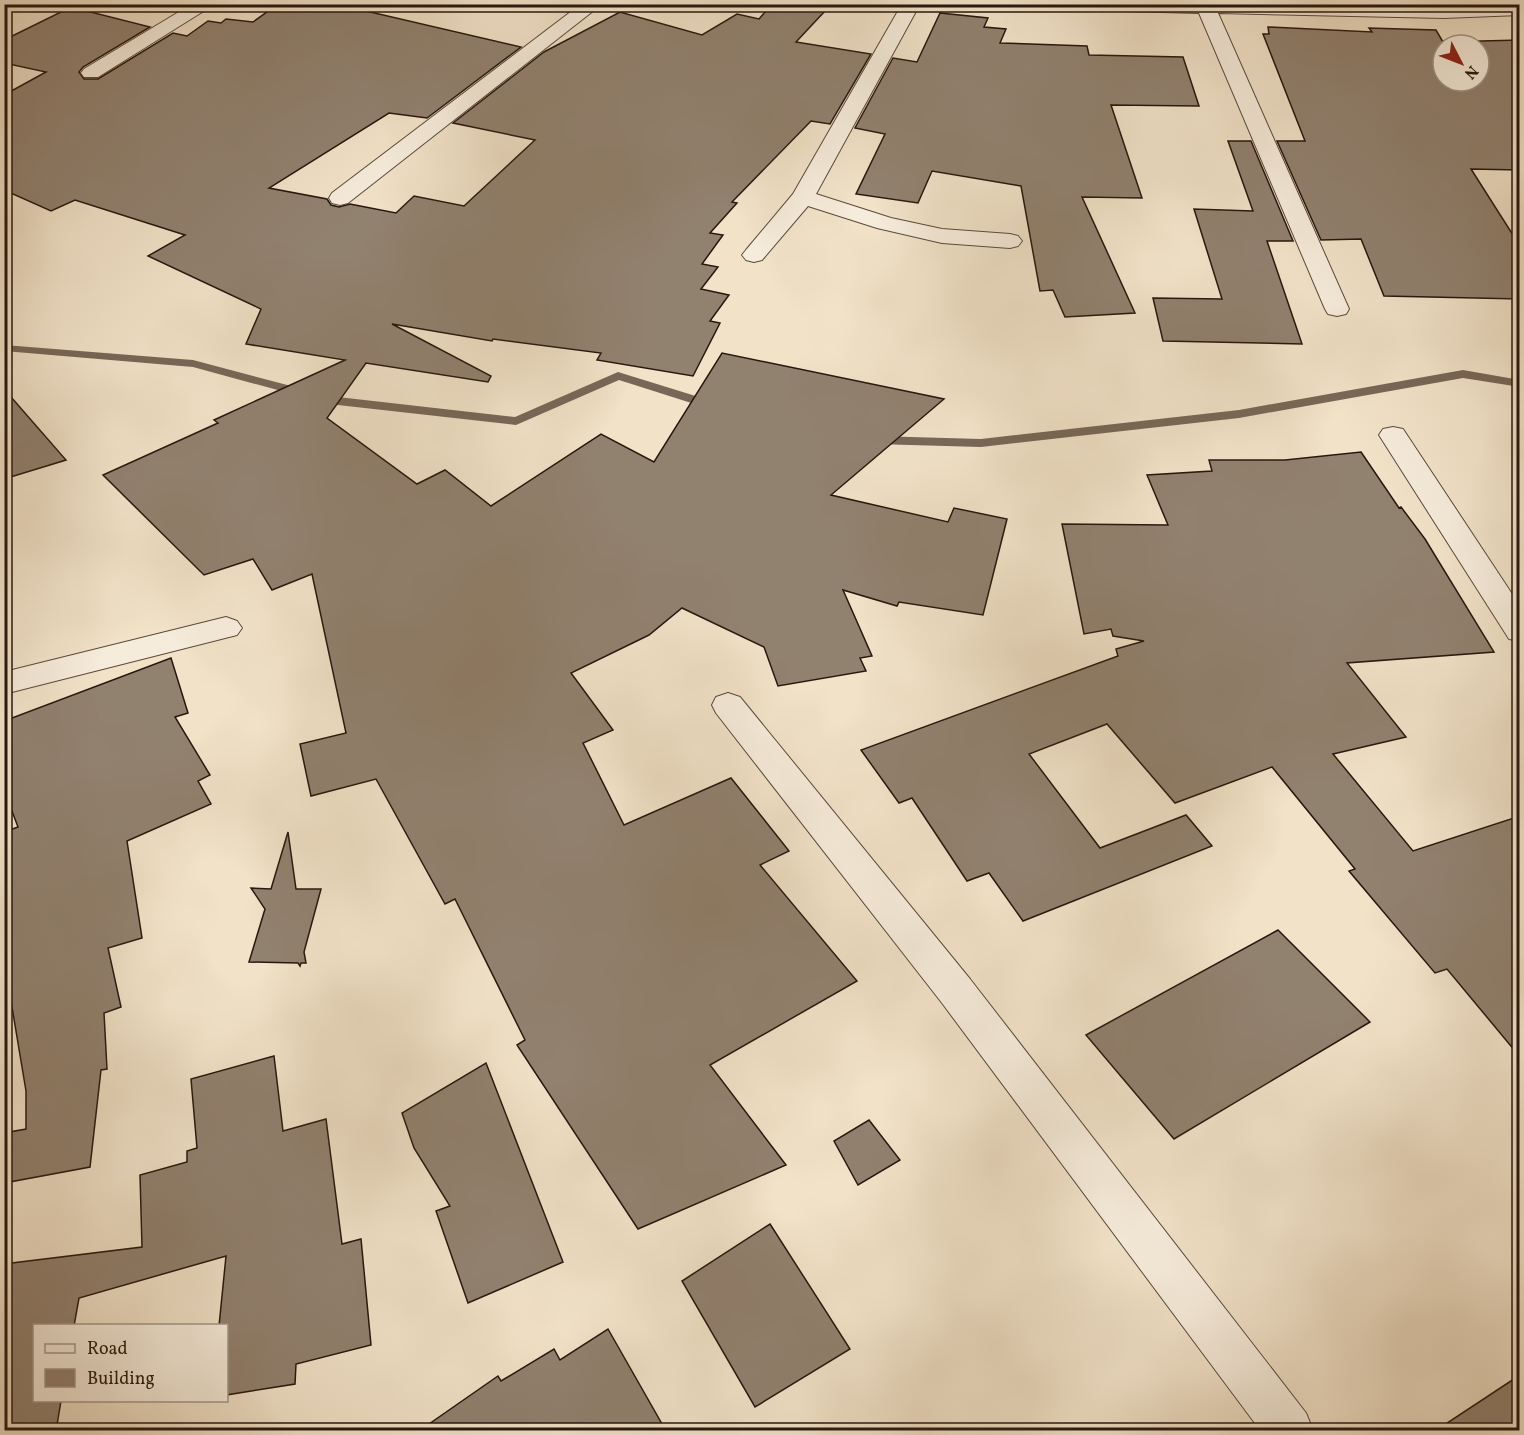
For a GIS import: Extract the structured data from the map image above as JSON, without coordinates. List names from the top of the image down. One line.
{"legend":["Road","Building"],"north":"bottom right"}
